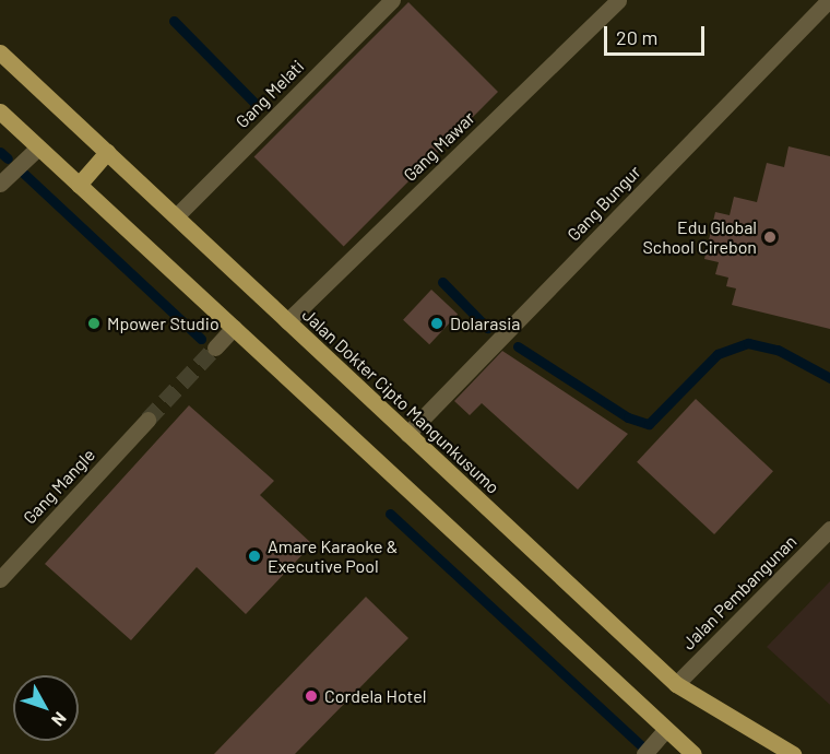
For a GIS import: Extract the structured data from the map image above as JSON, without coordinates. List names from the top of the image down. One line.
{"streets":{"main road":["Jalan Dokter Cipto Mangunkusumo"],"street":["Gang Melati","Gang Mawar","Gang Bungur","Gang Mangle","Jalan Pembangunan"]},"crossings":[["Gang Melati","Jalan Dokter Cipto Mangunkusumo"],["Gang Mawar","Jalan Dokter Cipto Mangunkusumo"],["Gang Bungur","Jalan Dokter Cipto Mangunkusumo"],["Jalan Dokter Cipto Mangunkusumo","Jalan Pembangunan"]],"places":["Edu Global School Cirebon","Mpower Studio","Dolarasia","Amare Karaoke & Executive Pool","Cordela Hotel"],"scale_bar":"20 m","north":"bottom right"}
